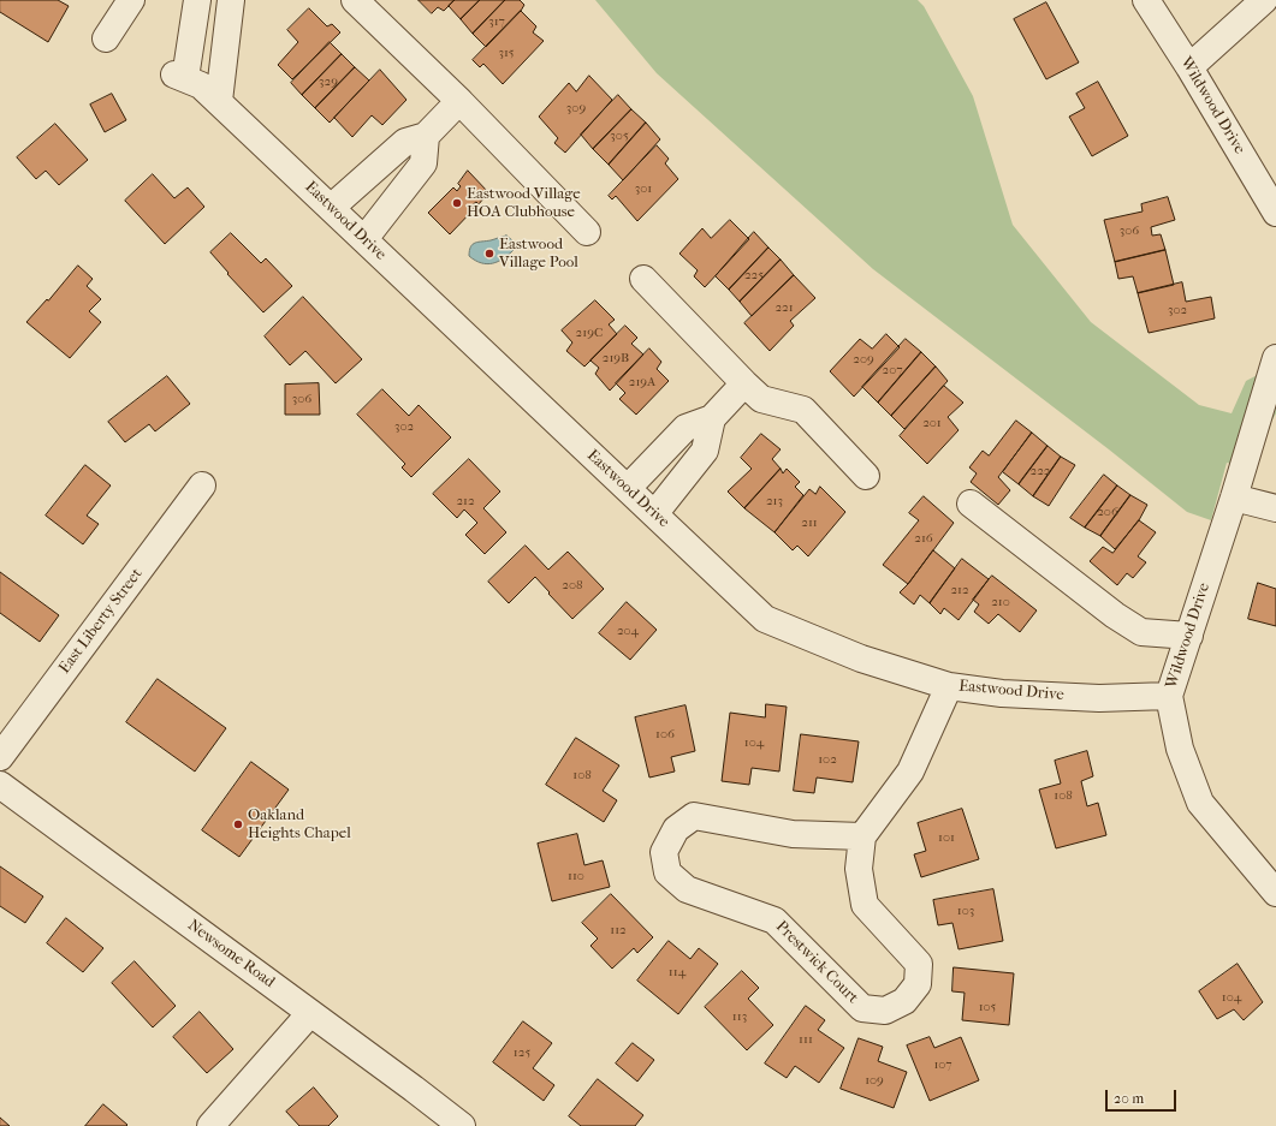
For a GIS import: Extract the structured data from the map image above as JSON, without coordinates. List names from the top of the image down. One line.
{"streets":{"street":["Wildwood Drive","Eastwood Drive","East Liberty Street","Newsome Road","Prestwick Court"]},"crossings":[["Wildwood Drive","Eastwood Drive"]],"places":["Eastwood Village HOA Clubhouse","Eastwood Village Pool","Oakland Heights Chapel"],"house_numbers":["317","315","329","309","305","301","306","225","221","302","219C","219B","209","207","219A","306","201","302","222","212","213","206","211","216","208","212","210","204","106","104","102","108","108","101","110","103","112","114","104","105","113","111","125","107","109"],"scale_bar":"20 m"}
